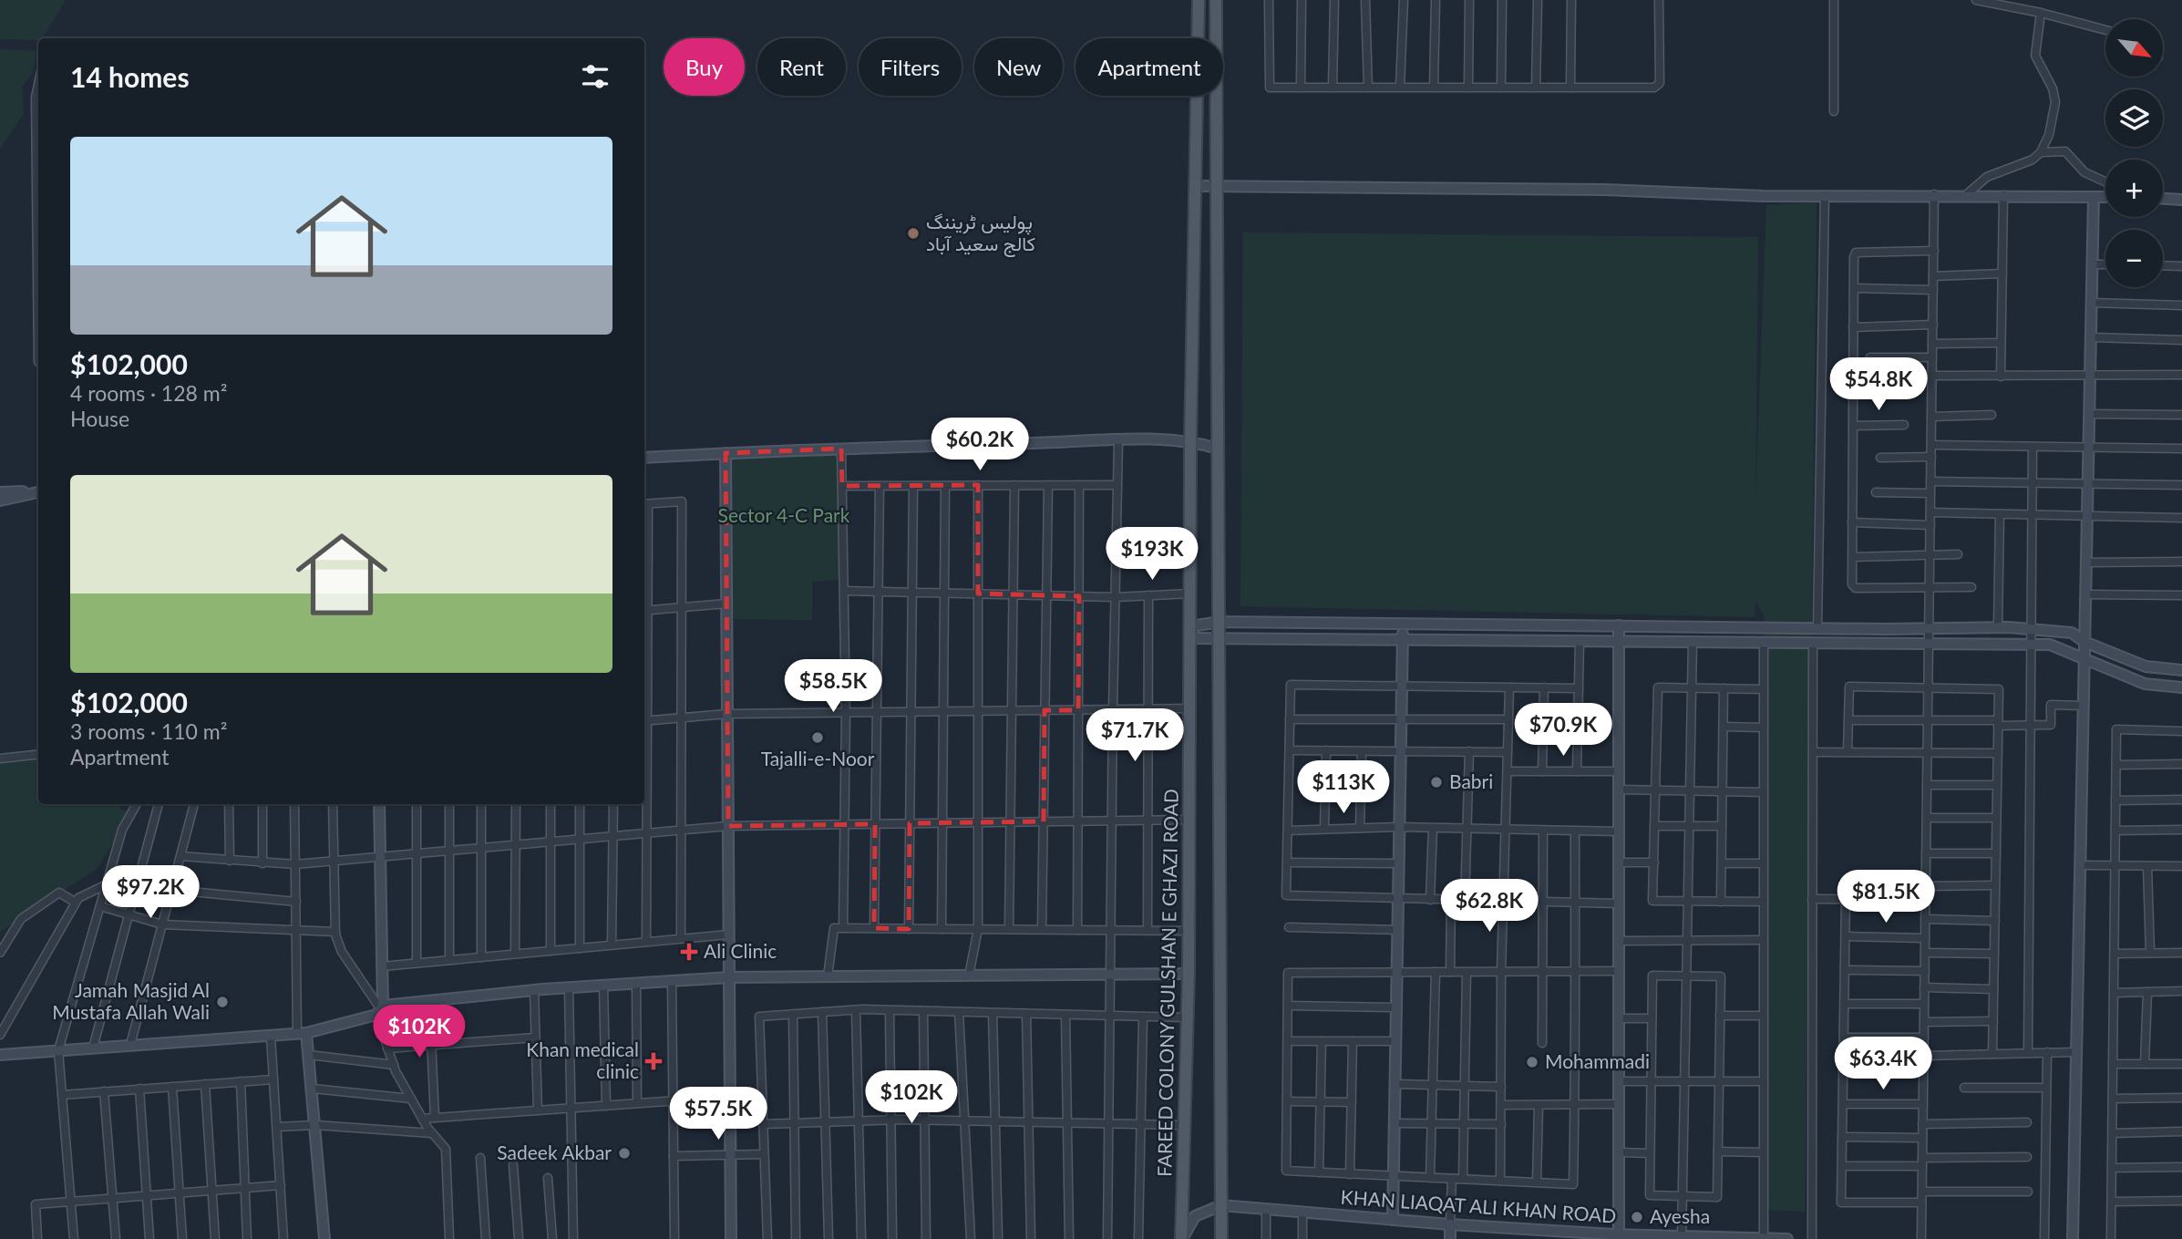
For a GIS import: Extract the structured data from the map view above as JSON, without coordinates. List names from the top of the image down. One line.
{"streets":{"main road":["FAREED COLONY GULSHAN E GHAZI ROAD"],"street":["KHAN LIAQAT ALI KHAN ROAD"]},"parks":["Sector 4-C Park"],"places":{"other":["پولیس ٹریننگ کالج سعید آباد","Tajalli-e-Noor","Babri","Jamah Masjid Al Mustafa Allah Wali","Mohammadi","Sadeek Akbar","Ayesha"],"health":["Ali Clinic","Khan medical clinic"]},"north":"bottom right","page":{"map_buttons":["+","−"],"chip":["Buy","Rent","Filters","New","Apartment"],"heading":"14 homes","list":[{"name":"$102,000","note":"4 rooms · 128 m² · House"},{"name":"$102,000","note":"3 rooms · 110 m² · Apartment"}],"price":["$54.8K","$60.2K","$193K","$58.5K","$70.9K","$71.7K","$113K","$97.2K","$81.5K","$62.8K","$102K","$63.4K","$102K","$57.5K"]}}
